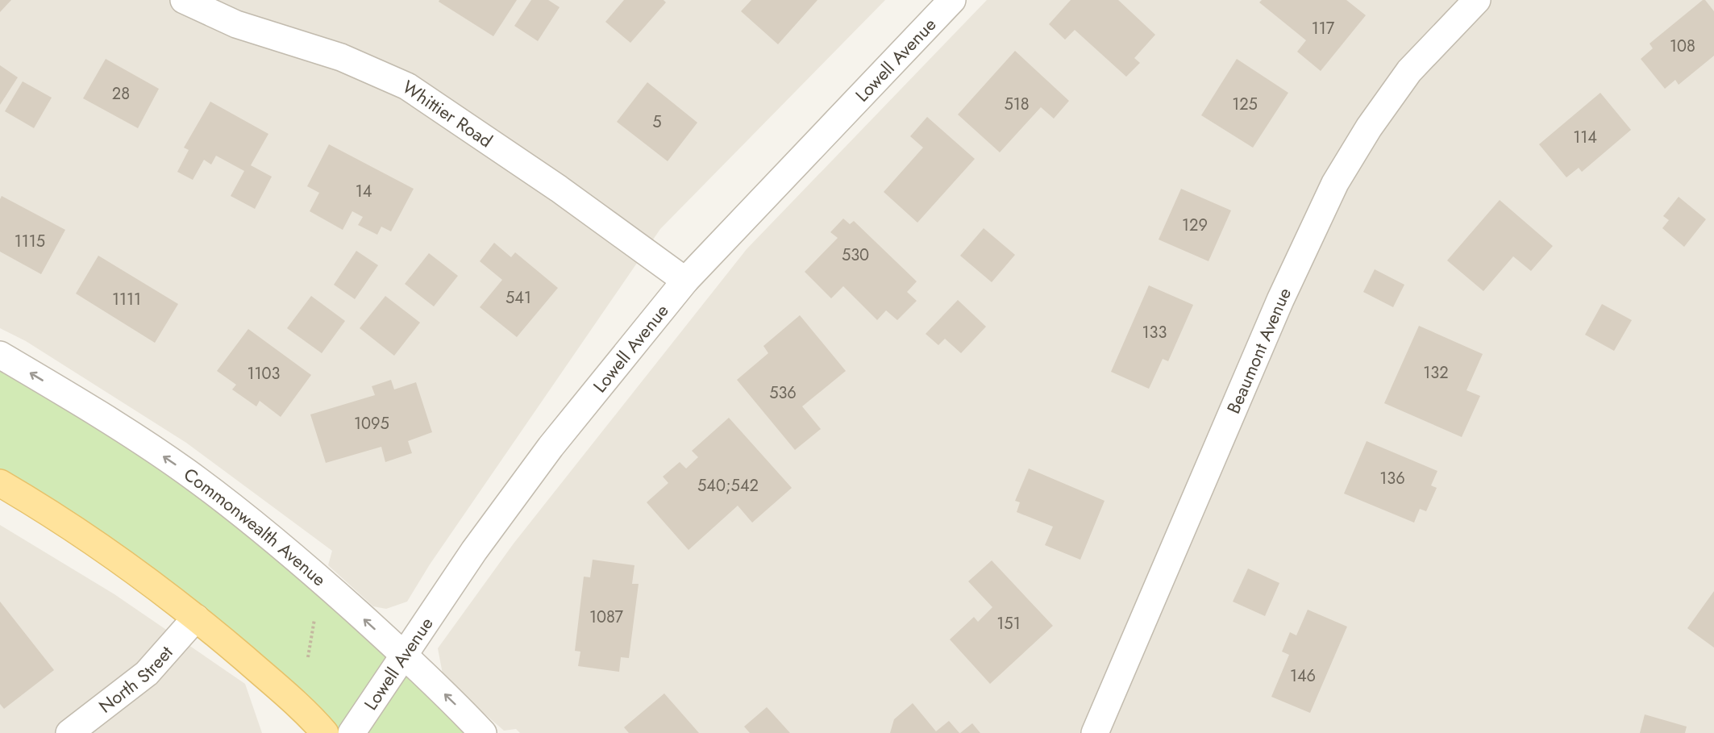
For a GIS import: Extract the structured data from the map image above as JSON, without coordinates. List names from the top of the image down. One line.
{"streets":{"street":["Lowell Avenue","Whittier Road","Beaumont Avenue","Commonwealth Avenue","North Street"]},"crossings":[["Lowell Avenue","Whittier Road"],["Lowell Avenue","Commonwealth Avenue"]],"one_way":["Commonwealth Avenue"],"house_numbers":["117","108","28","518","125","5","114","14","129","1115","530","541","1111","133","132","1103","536","1095","136","540;542","1087","151","146"]}
